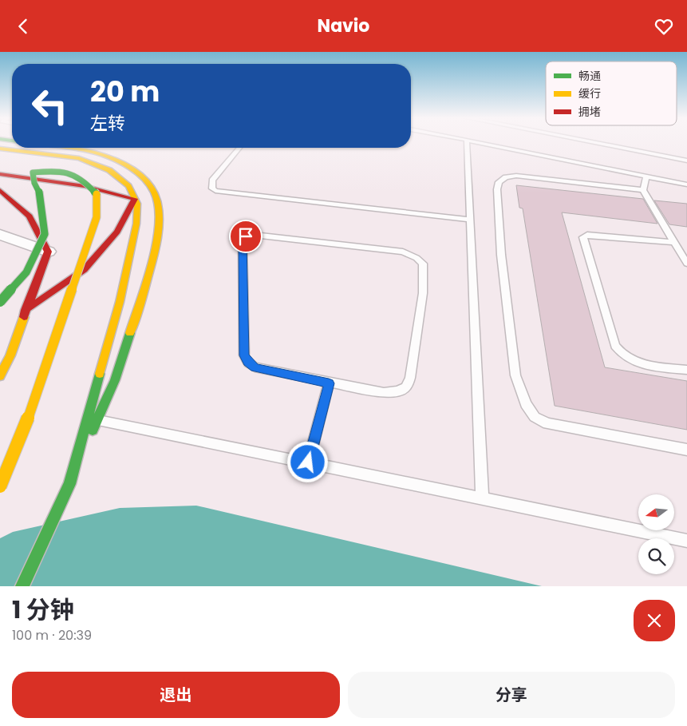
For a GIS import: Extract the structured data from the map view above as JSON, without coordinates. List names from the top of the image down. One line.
{"legend":["畅通","缓行","拥堵"],"north":"left","page":{"header":"Navio","turn":["20 m","左转"],"heading":["1 分钟","100 m · 20:39"],"buttons":["退出","分享"]}}
